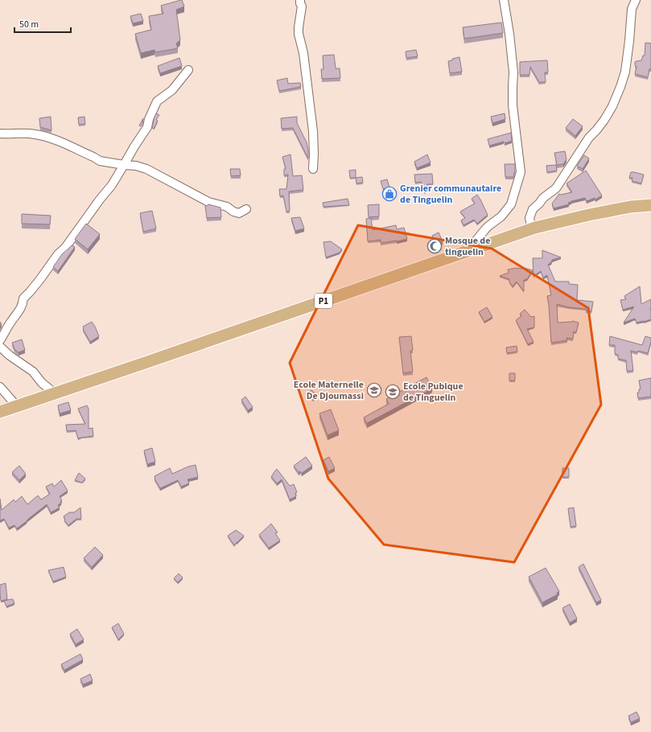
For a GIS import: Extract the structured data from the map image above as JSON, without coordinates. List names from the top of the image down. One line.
{"streets":{"main road":["P1"]},"places":{"shop":["Grenier communautaire de Tinguelin"],"mosque":["Mosque de tinguelin"],"school or university":["Ecole Maternelle De Djoumassi","Ecole Publque de Tinguelin"]},"scale_bar":"50 m"}
